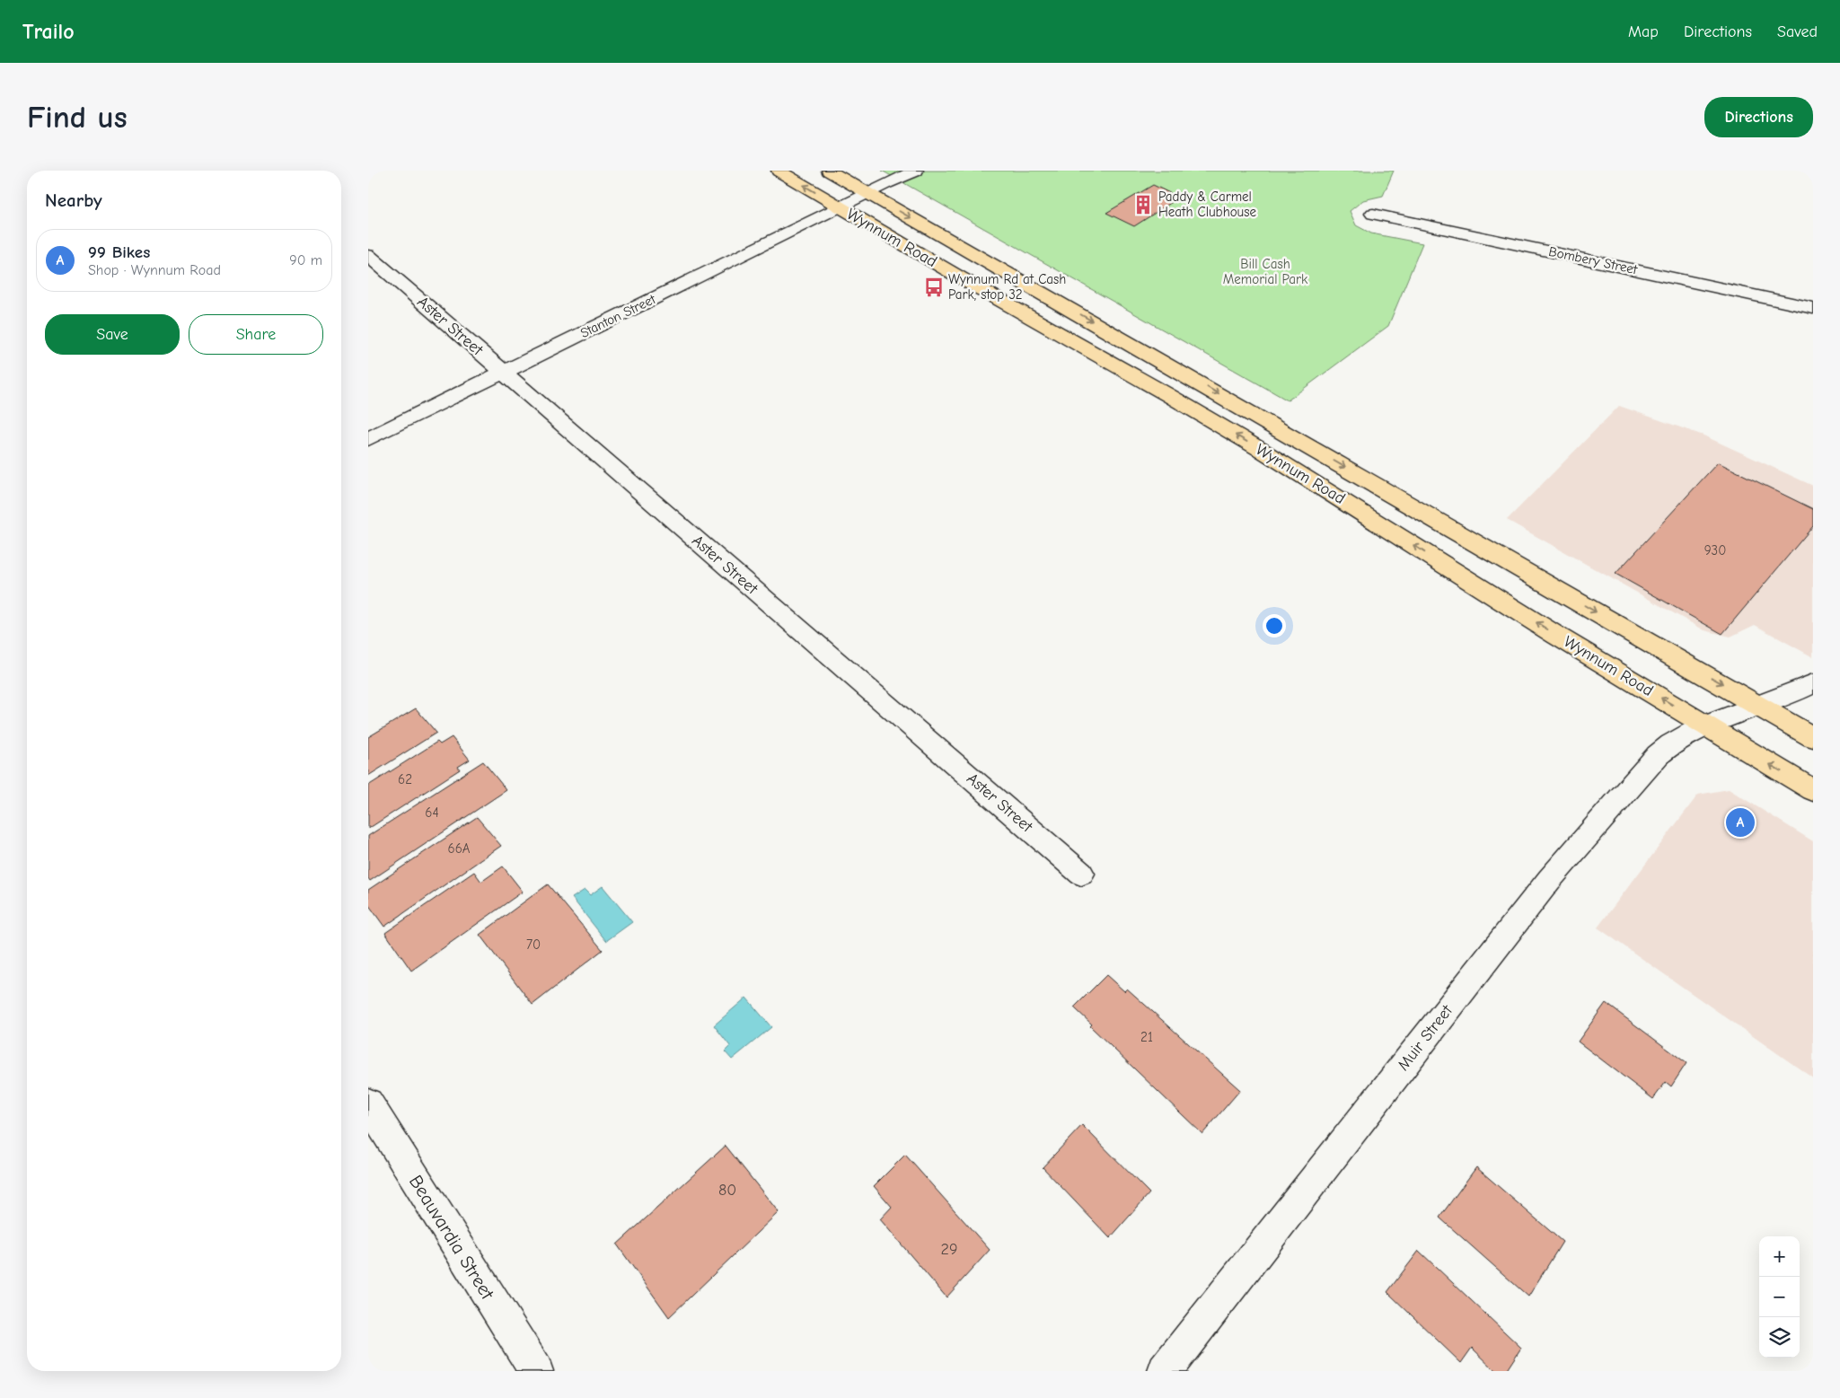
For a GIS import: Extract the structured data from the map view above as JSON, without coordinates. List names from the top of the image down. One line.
{"streets":{"main road":["Wynnum Road"],"street":["Bombery Street","Stanton Street","Aster Street","Muir Street","Beauvardia Street"]},"crossings":[["Wynnum Road","Stanton Street"],["Wynnum Road","Muir Street"],["Stanton Street","Aster Street"]],"parks":["Bill Cash Memorial Park"],"places":{"building":["Paddy & Carmel Heath Clubhouse"],"bus stop":["Wynnum Rd at Cash Park, stop 32"]},"house_numbers":["930","62","64","66A","70","21","80","29"],"page":{"header":"Trailo","nav":["Map","Directions","Saved"],"buttons":["Directions",["Save","Share"]],"title":"Find us","heading":"Nearby","list":[{"mark":"A","name":"99 Bikes","note":"Shop · Wynnum Road","value":"90 m"}],"pins":"A","map_buttons":["+","−"]}}
